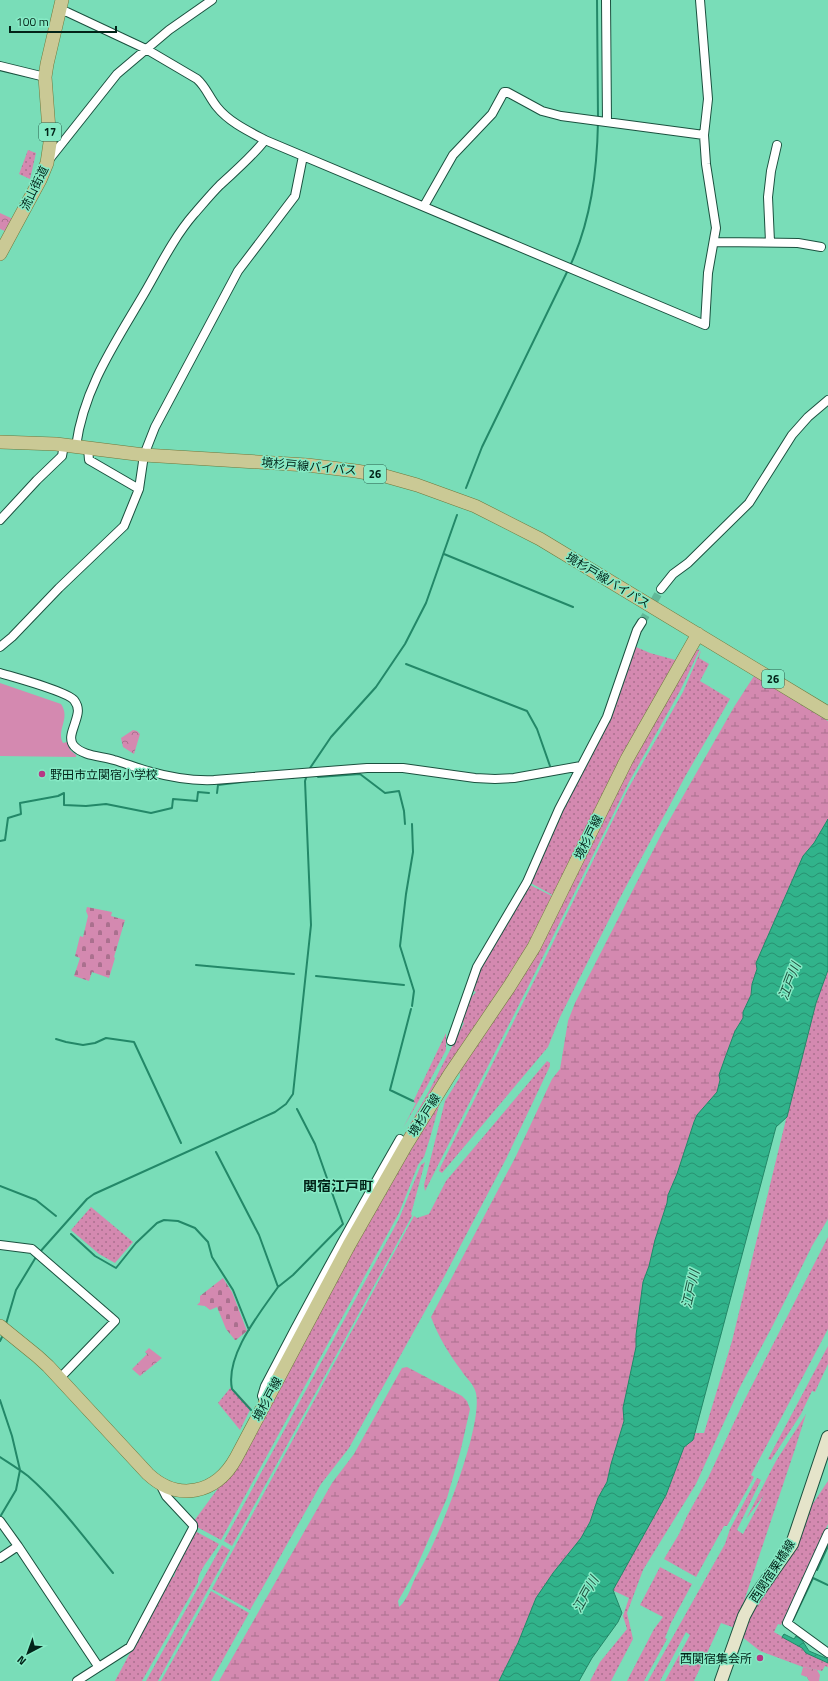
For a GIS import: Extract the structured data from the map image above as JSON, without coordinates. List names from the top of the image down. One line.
{"streets":{"main road":["17","流山街道","境杉戸線バイパス","26","境杉戸線","西関宿栗橋線"]},"crossings":[["境杉戸線バイパス","26"],["境杉戸線バイパス","境杉戸線"],["26","境杉戸線"]],"districts":["関宿江戸町"],"water":["江戸川"],"places":["野田市立関宿小学校","西関宿集会所"],"scale_bar":"100 m","north":"bottom left"}
